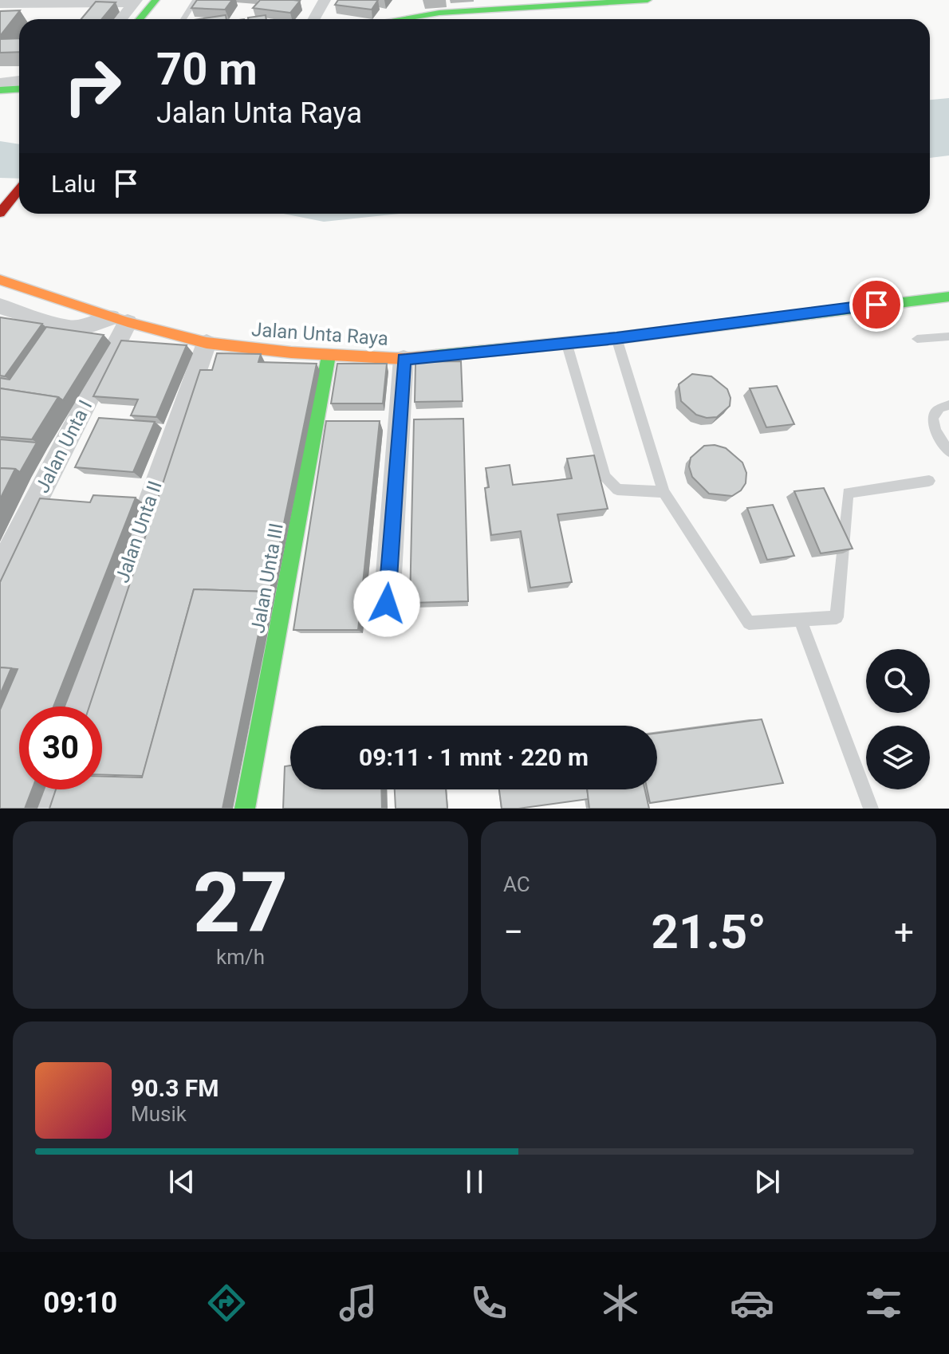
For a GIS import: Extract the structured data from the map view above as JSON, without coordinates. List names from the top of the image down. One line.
{"streets":{"street":["Jalan Unta Raya","Jalan Unta I","Jalan Unta II","Jalan Unta III"]},"crossings":[["Jalan Unta Raya","Jalan Unta I"],["Jalan Unta Raya","Jalan Unta II"],["Jalan Unta Raya","Jalan Unta III"]],"page":{"turn":["70 m","Jalan Unta Raya"],"then":"Lalu","limit":"30","trip":"09:11 · 1 mnt · 220 m","tile":[["27","km/h"],"AC"],"heat":["−","21.5°","+"],"song":["90.3 FM","Musik"],"tabs":"09:10"}}
